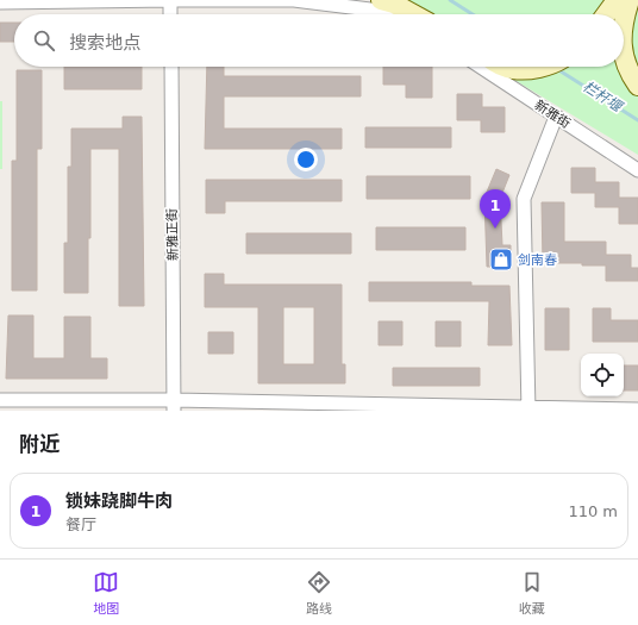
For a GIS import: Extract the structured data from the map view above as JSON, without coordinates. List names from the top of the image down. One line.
{"streets":{"street":["新雅街","新雅正街"]},"water":["栏杆堰"],"places":{"shop":["剑南春"]},"page":{"search":"搜索地点","pins":"1","heading":"附近","list":[{"mark":"1","name":"锁妹跷脚牛肉","note":"餐厅","value":"110 m"}],"nav":["地图","路线","收藏"]}}
